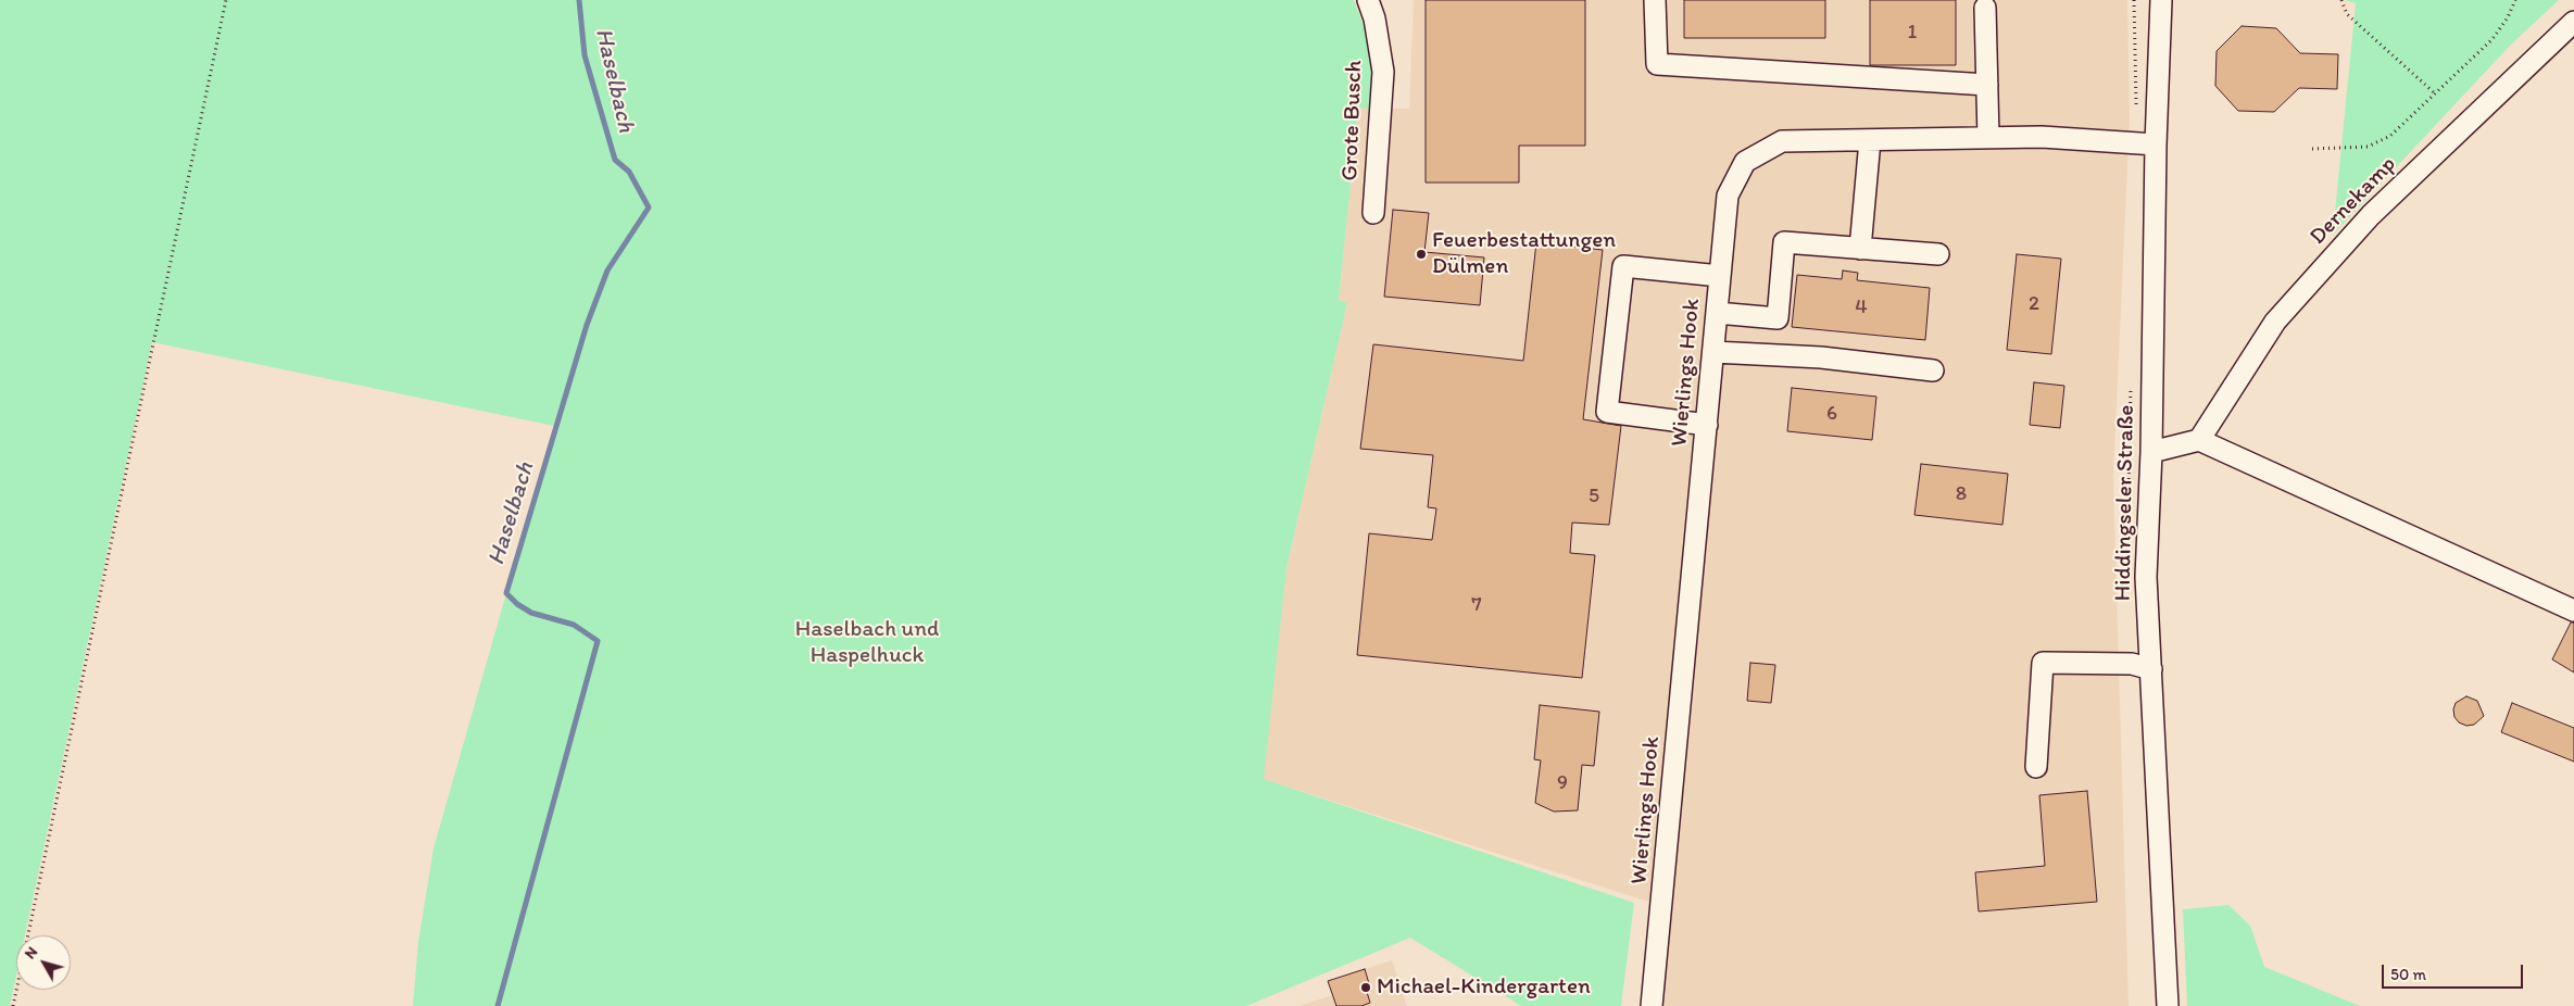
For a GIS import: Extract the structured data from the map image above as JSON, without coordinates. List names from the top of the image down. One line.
{"streets":{"street":["Grote Busch","Dernekamp","Wierlings Hook","Hiddingseler Straße"]},"crossings":[["Wierlings Hook","Hiddingseler Straße"]],"water":["Haselbach"],"parks":["Haselbach und Haspelhuck"],"places":["Feuerbestattungen Dülmen","Michael-Kindergarten"],"house_numbers":["1","2","4","6","8","5","7","9"],"scale_bar":"50 m","north":"top left"}
